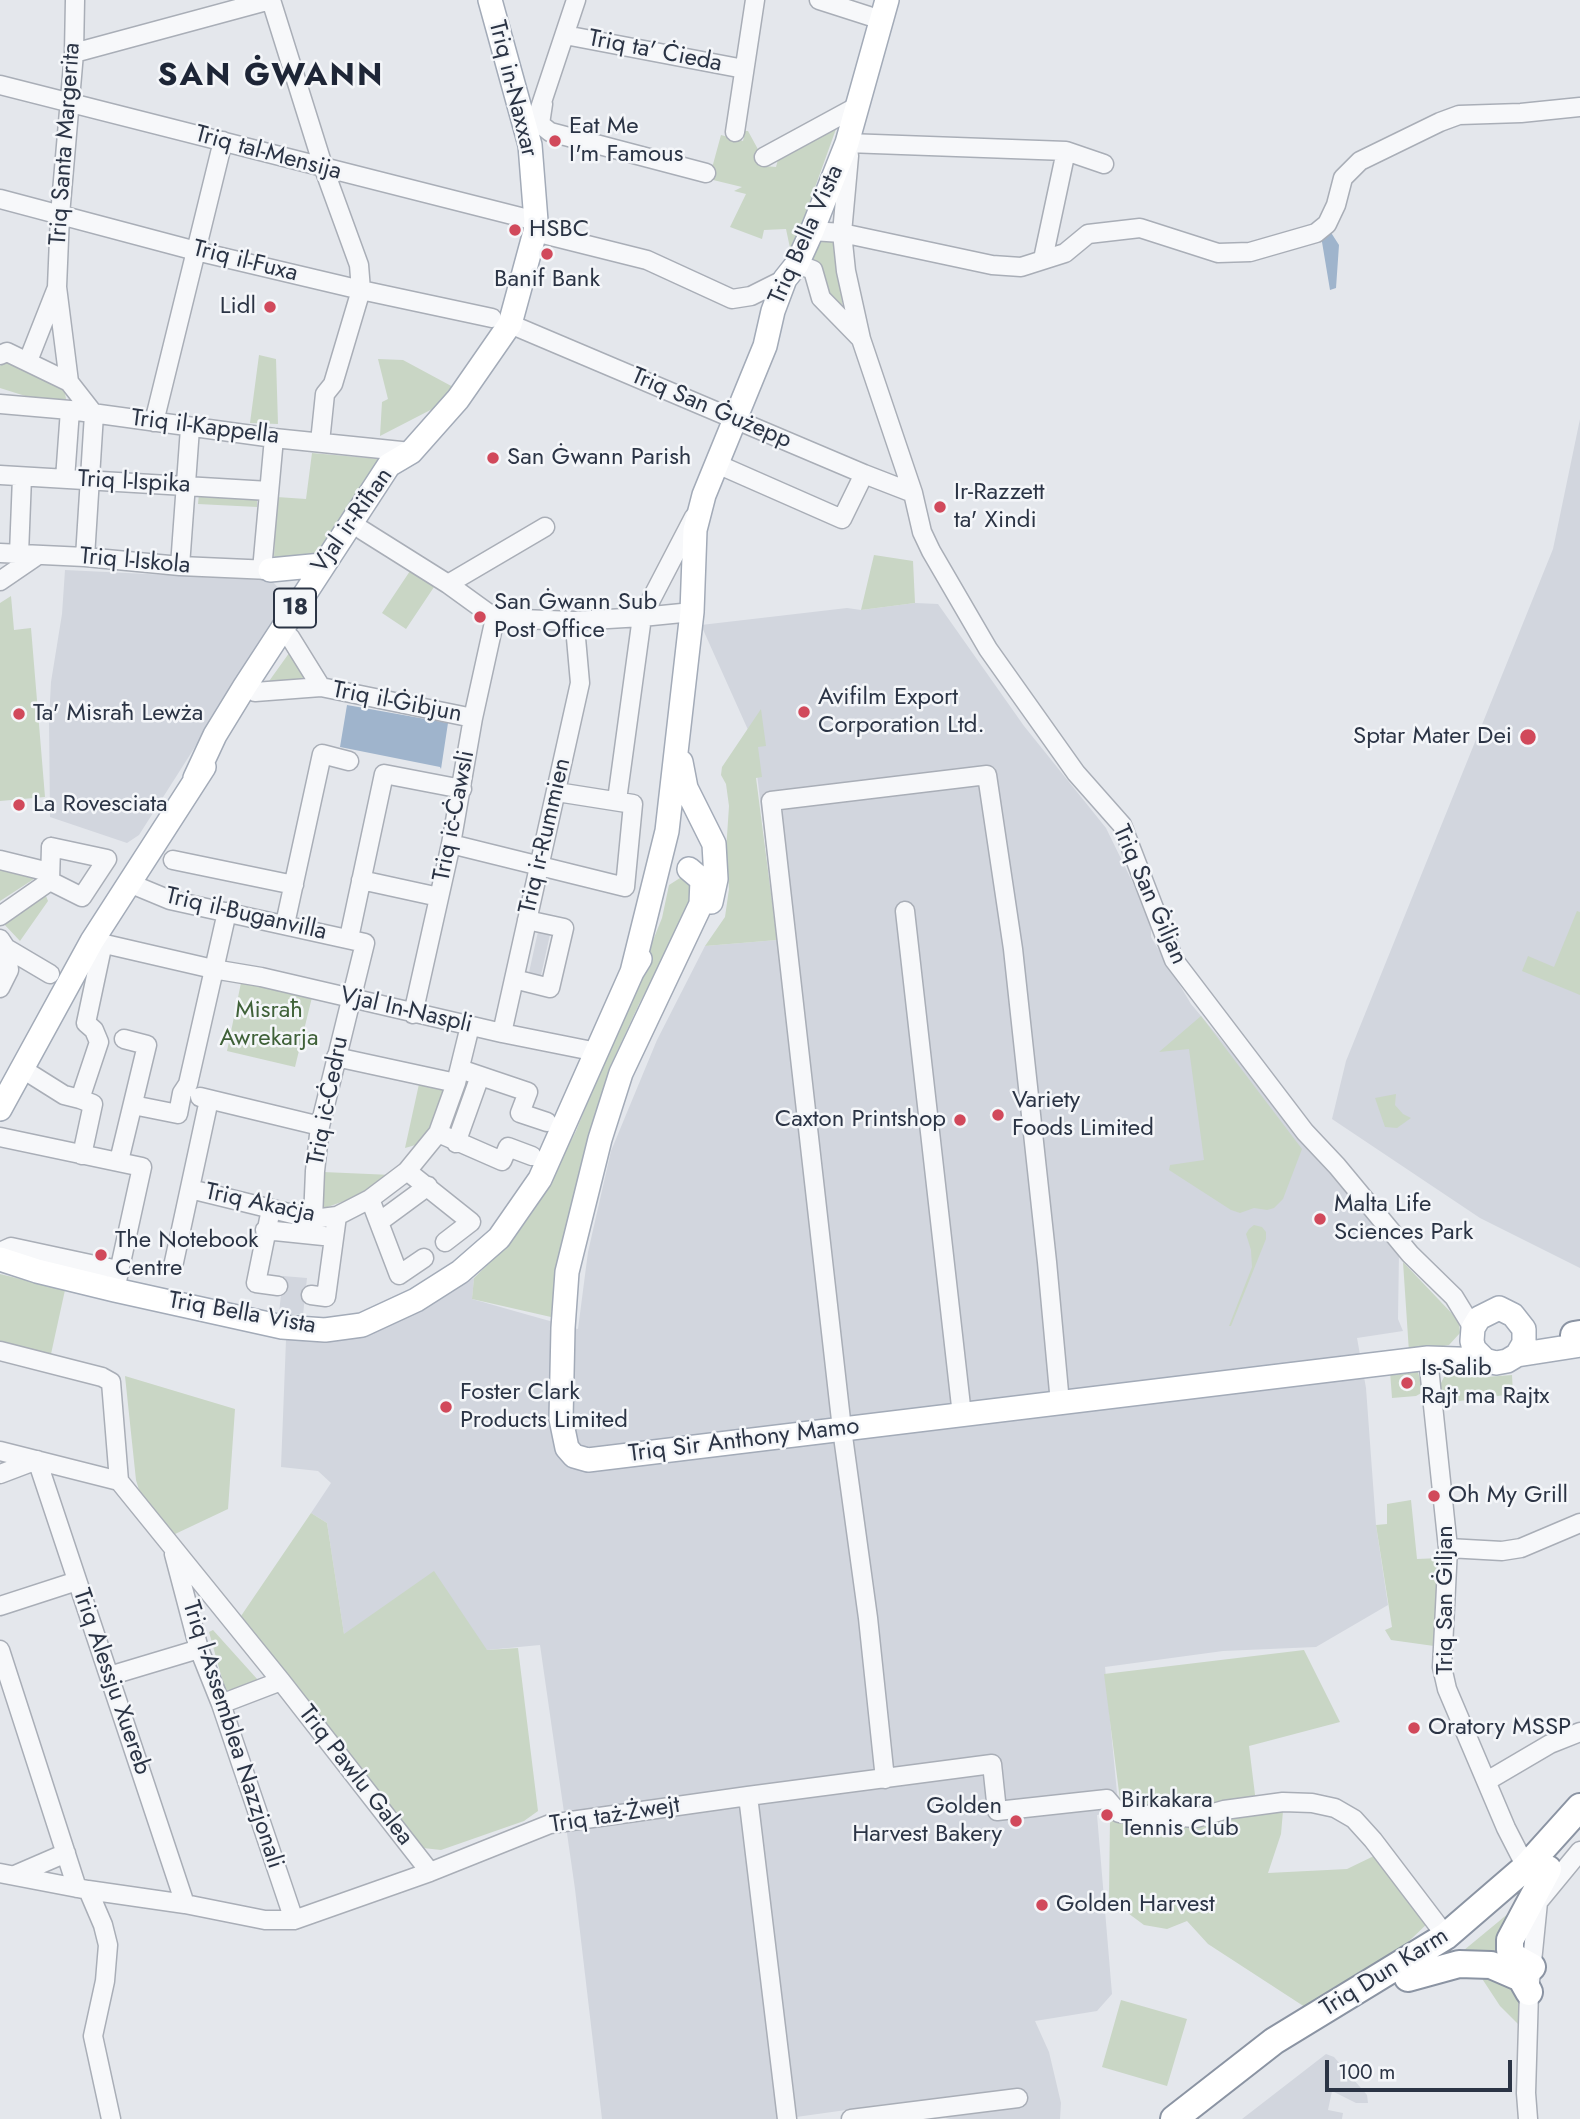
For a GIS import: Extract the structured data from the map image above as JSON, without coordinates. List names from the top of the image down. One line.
{"streets":{"highway":["Triq Dun Karm"],"main road":["Triq in-Naxxar","Triq Bella Vista","Vjal ir-Riħan","18","Triq Sir Anthony Mamo"],"street":["Triq ta' Ċieda","Triq Santa Margerita","Triq tal-Mensija","Triq il-Fuxa","Triq San Ġużepp","Triq il-Kappella","Triq l-Ispika","Triq l-Iskola","Triq il-Ġibjun","Triq iċ-Ċawsli","Triq ir-Rummien","Triq San Ġiljan","Triq il-Buganvilla","Vjal In-Naspli","Triq iċ-Ċedru","Triq Akaċja","Triq Alessju Xuereb","Triq l-Assemblea Nazzjonali","Triq Pawlu Galea","Triq taż-Żwejt"]},"crossings":[["Triq in-Naxxar","Triq tal-Mensija"],["Triq in-Naxxar","Vjal ir-Riħan"],["Triq Santa Margerita","Triq tal-Mensija"],["Triq Santa Margerita","Triq il-Fuxa"],["Triq tal-Mensija","Triq Bella Vista"],["Triq tal-Mensija","Vjal ir-Riħan"],["Triq tal-Mensija","Triq San Ġiljan"],["Triq Bella Vista","Triq San Ġużepp"],["Triq Bella Vista","Triq ir-Rummien"],["Triq Bella Vista","Triq San Ġiljan"],["Triq Bella Vista","Vjal In-Naspli"],["Triq Bella Vista","Triq Sir Anthony Mamo"],["Triq il-Fuxa","Triq San Ġużepp"],["Triq il-Fuxa","Vjal ir-Riħan"],["Triq San Ġużepp","Vjal ir-Riħan"],["Triq San Ġużepp","Triq San Ġiljan"],["Triq il-Kappella","Vjal ir-Riħan"],["Vjal ir-Riħan","Triq il-Ġibjun"],["Vjal ir-Riħan","Triq il-Buganvilla"],["Vjal ir-Riħan","Vjal In-Naspli"],["Triq il-Ġibjun","Triq iċ-Ċawsli"],["Triq iċ-Ċawsli","Vjal In-Naspli"],["Triq iċ-Ċawsli","Triq iċ-Ċedru"],["Triq ir-Rummien","Vjal In-Naspli"],["Triq San Ġiljan","Triq Sir Anthony Mamo"],["Triq San Ġiljan","Triq Dun Karm"],["Triq il-Buganvilla","Triq iċ-Ċedru"],["Vjal In-Naspli","Triq iċ-Ċedru"],["Vjal In-Naspli","Triq Akaċja"],["Triq iċ-Ċedru","Triq Akaċja"],["Triq Alessju Xuereb","Triq taż-Żwejt"],["Triq l-Assemblea Nazzjonali","Triq Pawlu Galea"],["Triq l-Assemblea Nazzjonali","Triq taż-Żwejt"],["Triq Pawlu Galea","Triq taż-Żwejt"],["Triq taż-Żwejt","Triq Dun Karm"]],"districts":["SAN ĠWANN"],"parks":["Misraħ Awrekarja"],"places":["Eat Me I'm Famous","HSBC","Banif Bank","Lidl","San Ġwann Parish","Ir-Razzett ta' Xindi","San Ġwann Sub Post Office","Avifilm Export Corporation Ltd.","Ta' Misraħ Lewża","Sptar Mater Dei","La Rovesciata","Variety Foods Limited","Caxton Printshop","Malta Life Sciences Park","The Notebook Centre","Is-Salib Rajt ma Rajtx","Foster Clark Products Limited","Oh My Grill","Oratory MSSP","Birkakara Tennis Club","Golden Harvest Bakery","Golden Harvest"],"scale_bar":"100 m"}
